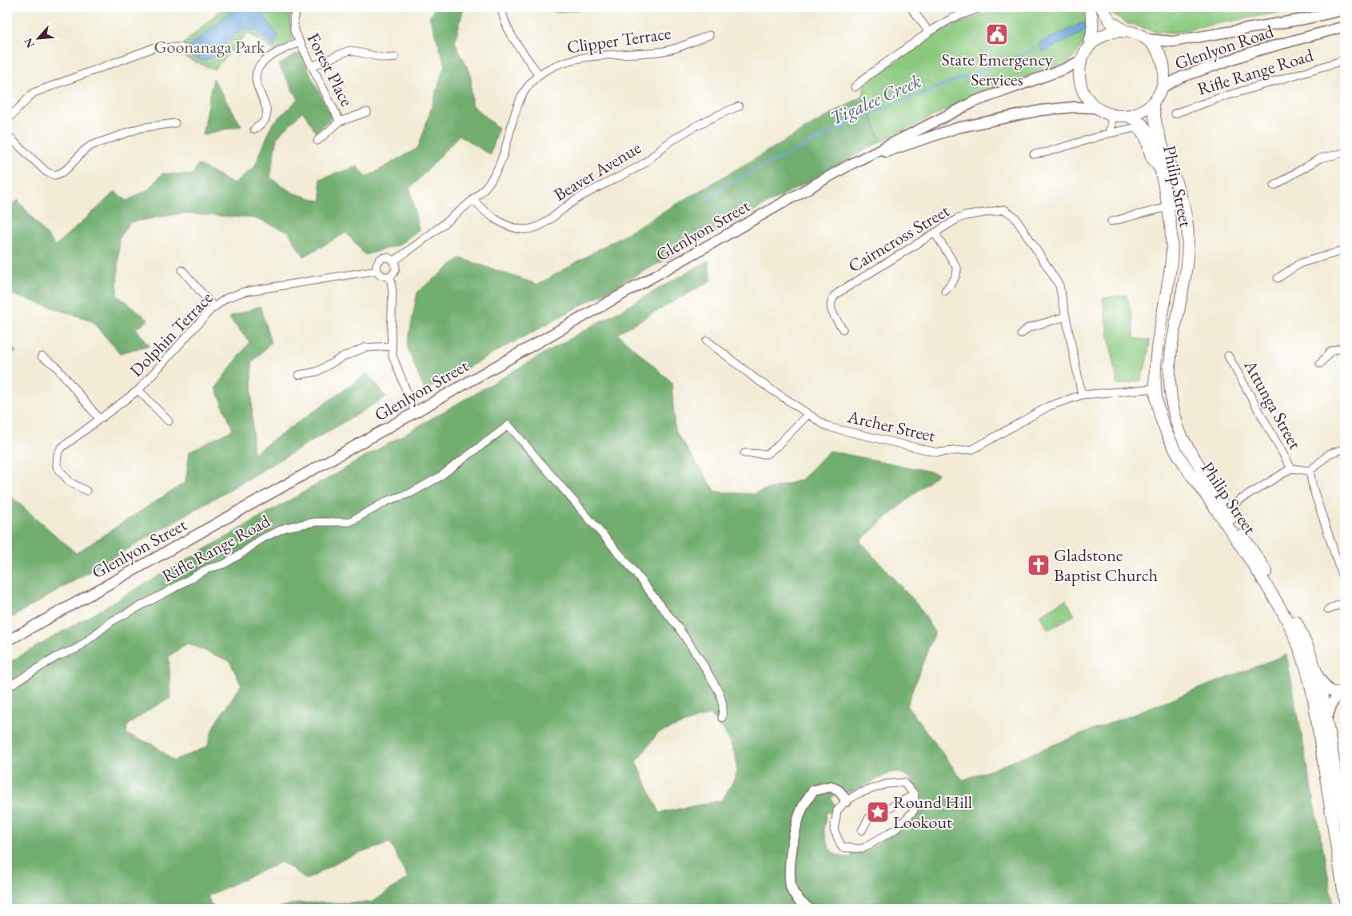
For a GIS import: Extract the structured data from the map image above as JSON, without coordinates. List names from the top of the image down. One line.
{"streets":{"main road":["Glenlyon Road","Philip Street","Glenlyon Street"],"street":["Clipper Terrace","Forest Place","Rifle Range Road","Beaver Avenue","Cairncross Street","Dolphin Terrace","Attunga Street","Archer Street"]},"crossings":[["Clipper Terrace","Beaver Avenue"],["Clipper Terrace","Dolphin Terrace"],["Glenlyon Road","Philip Street"],["Glenlyon Road","Glenlyon Street"],["Philip Street","Glenlyon Street"],["Philip Street","Archer Street"],["Cairncross Street","Archer Street"]],"water":["Tigalee Creek"],"parks":["Goonanaga Park"],"places":{"public building":["State Emergency Services"],"church":["Gladstone Baptist Church"],"place":["Round Hill Lookout"]},"north":"bottom left"}
